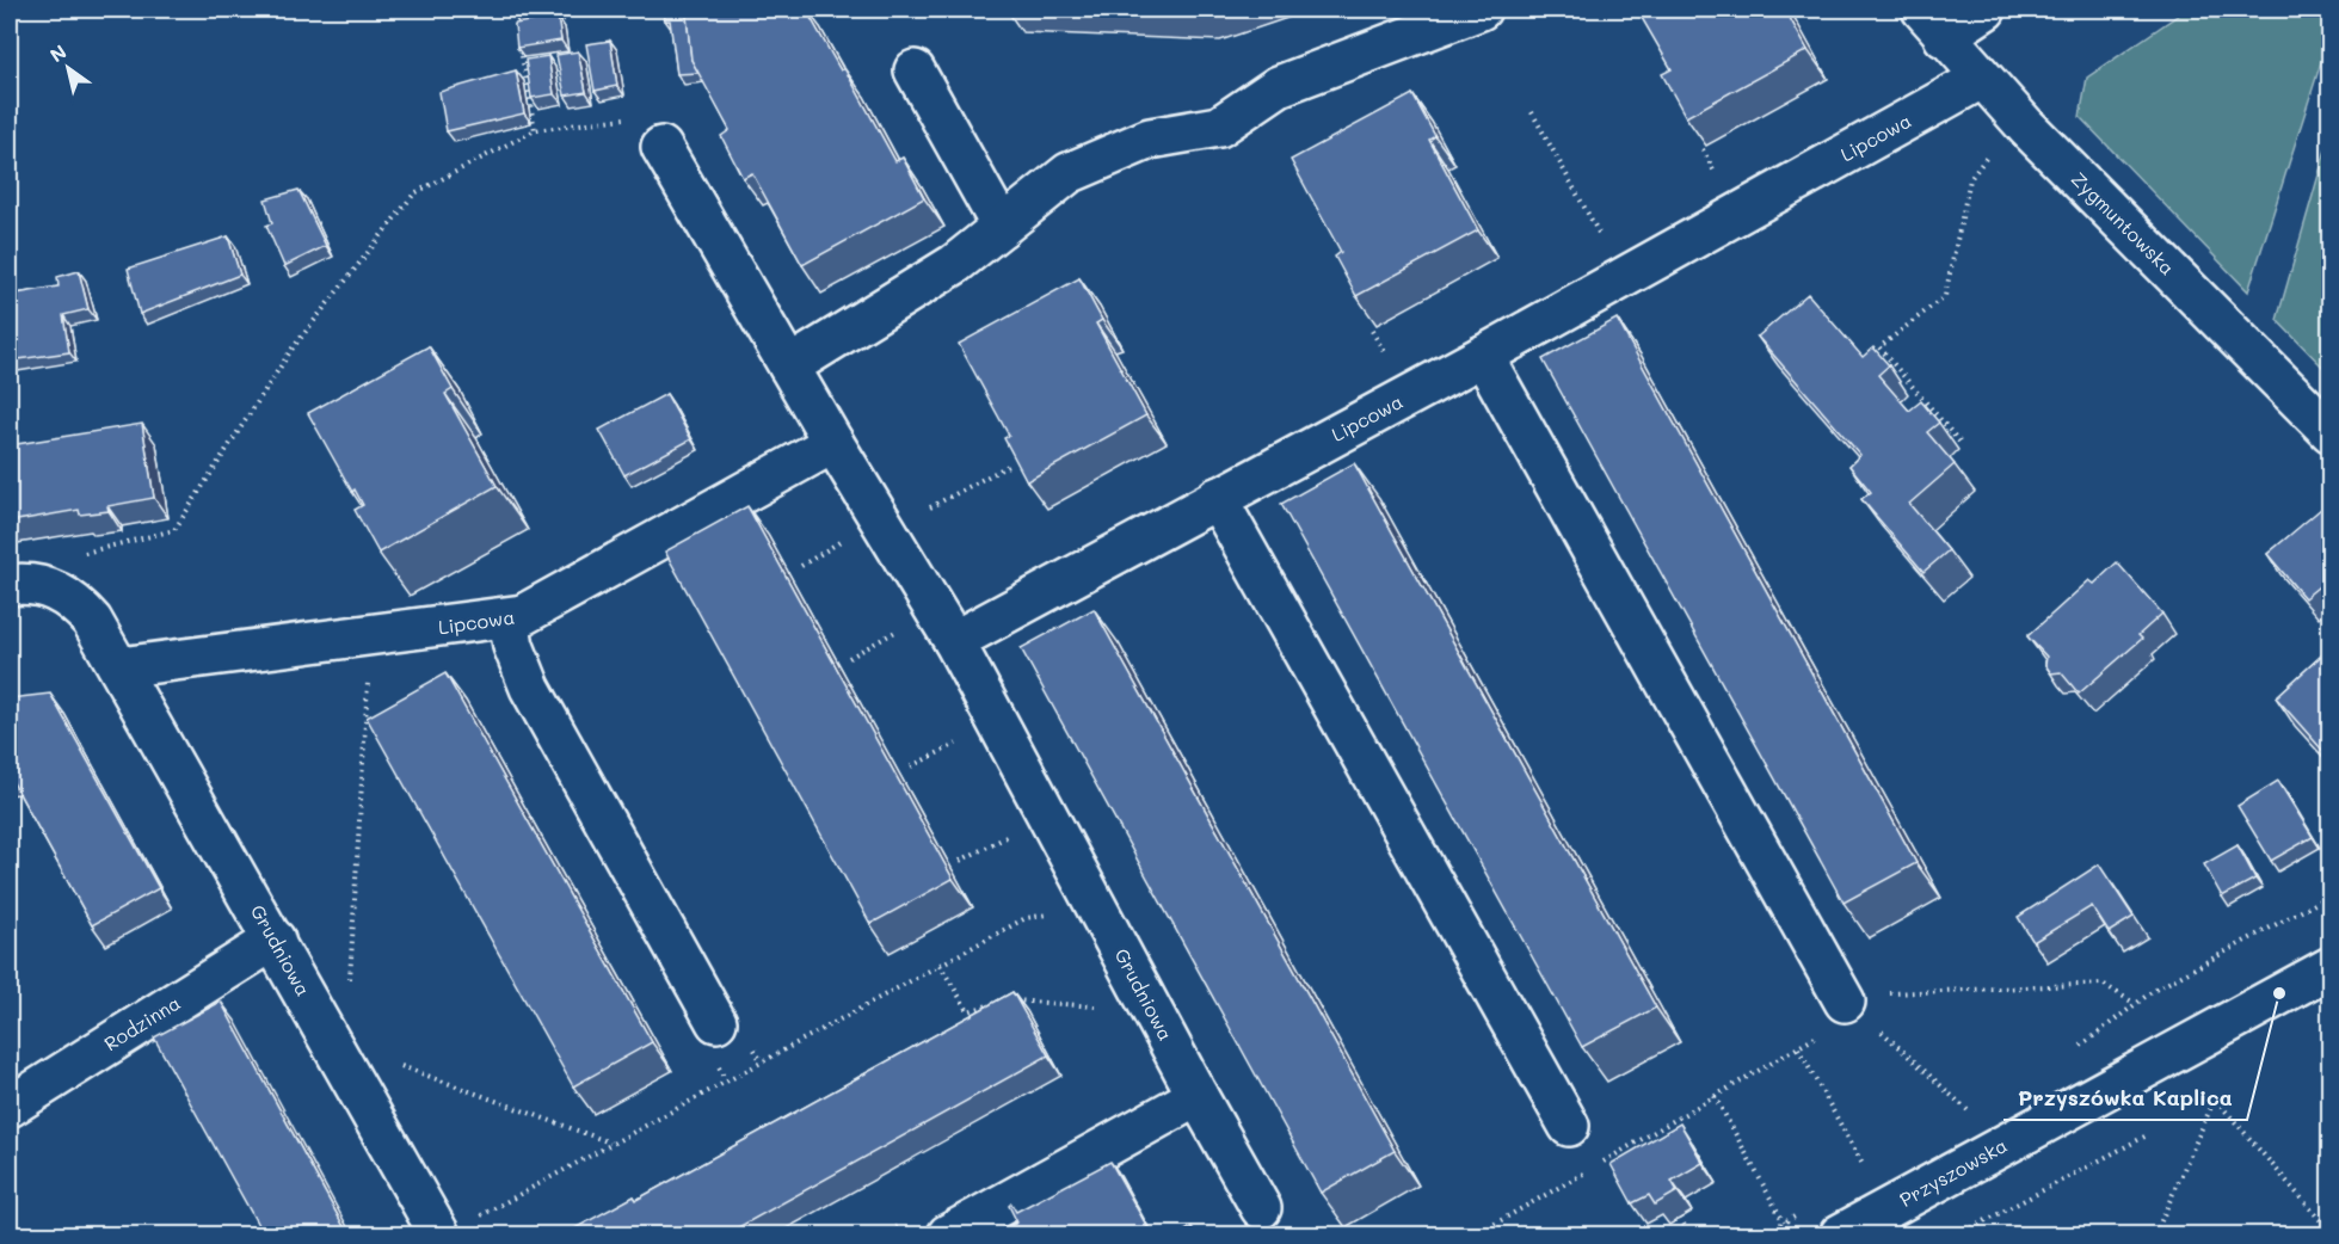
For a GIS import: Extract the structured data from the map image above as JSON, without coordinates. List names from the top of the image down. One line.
{"streets":{"street":["Lipcowa","Zygmuntowska","Grudniowa","Rodzinna","Przyszowska"]},"crossings":[["Lipcowa","Zygmuntowska"],["Lipcowa","Grudniowa"],["Grudniowa","Rodzinna"]],"places":["Przyszówka Kaplica"],"north":"top left"}
